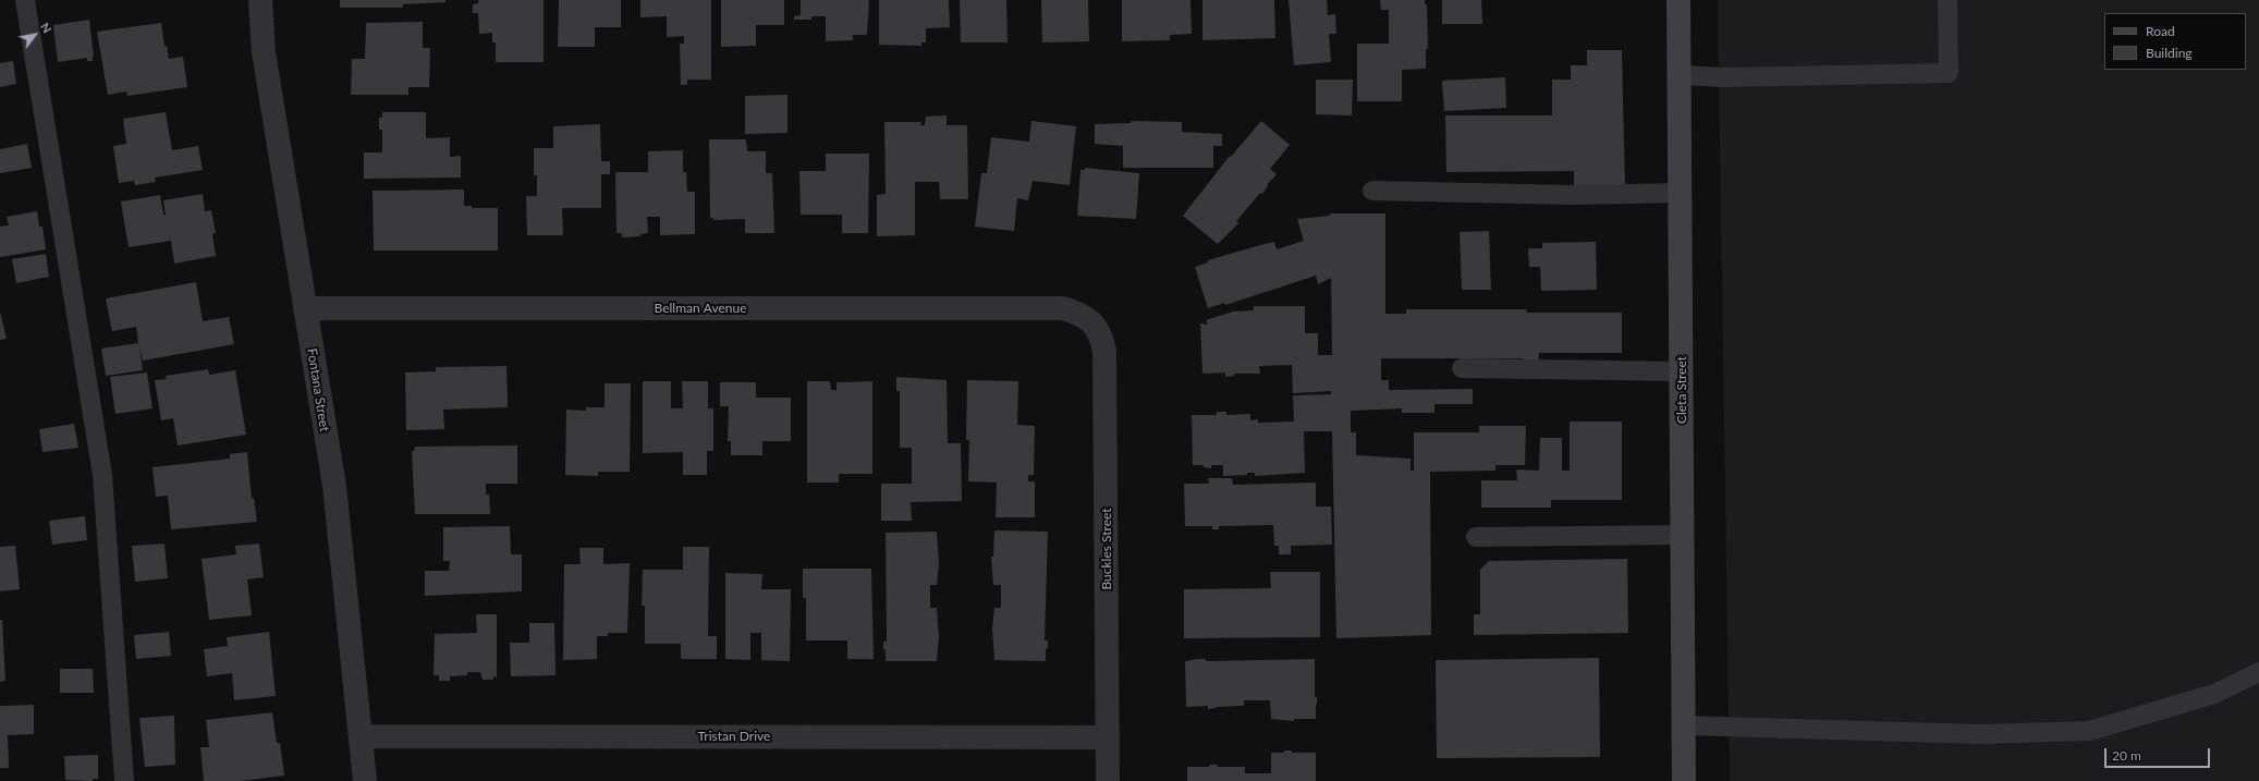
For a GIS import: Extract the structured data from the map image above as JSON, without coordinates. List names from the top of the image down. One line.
{"streets":{"street":["Bellman Avenue","Fontana Street","Cleta Street","Buckles Street","Tristan Drive"]},"crossings":[["Bellman Avenue","Fontana Street"],["Bellman Avenue","Buckles Street"],["Fontana Street","Tristan Drive"],["Buckles Street","Tristan Drive"]],"legend":["Road","Building"],"scale_bar":"20 m","north":"top right"}
